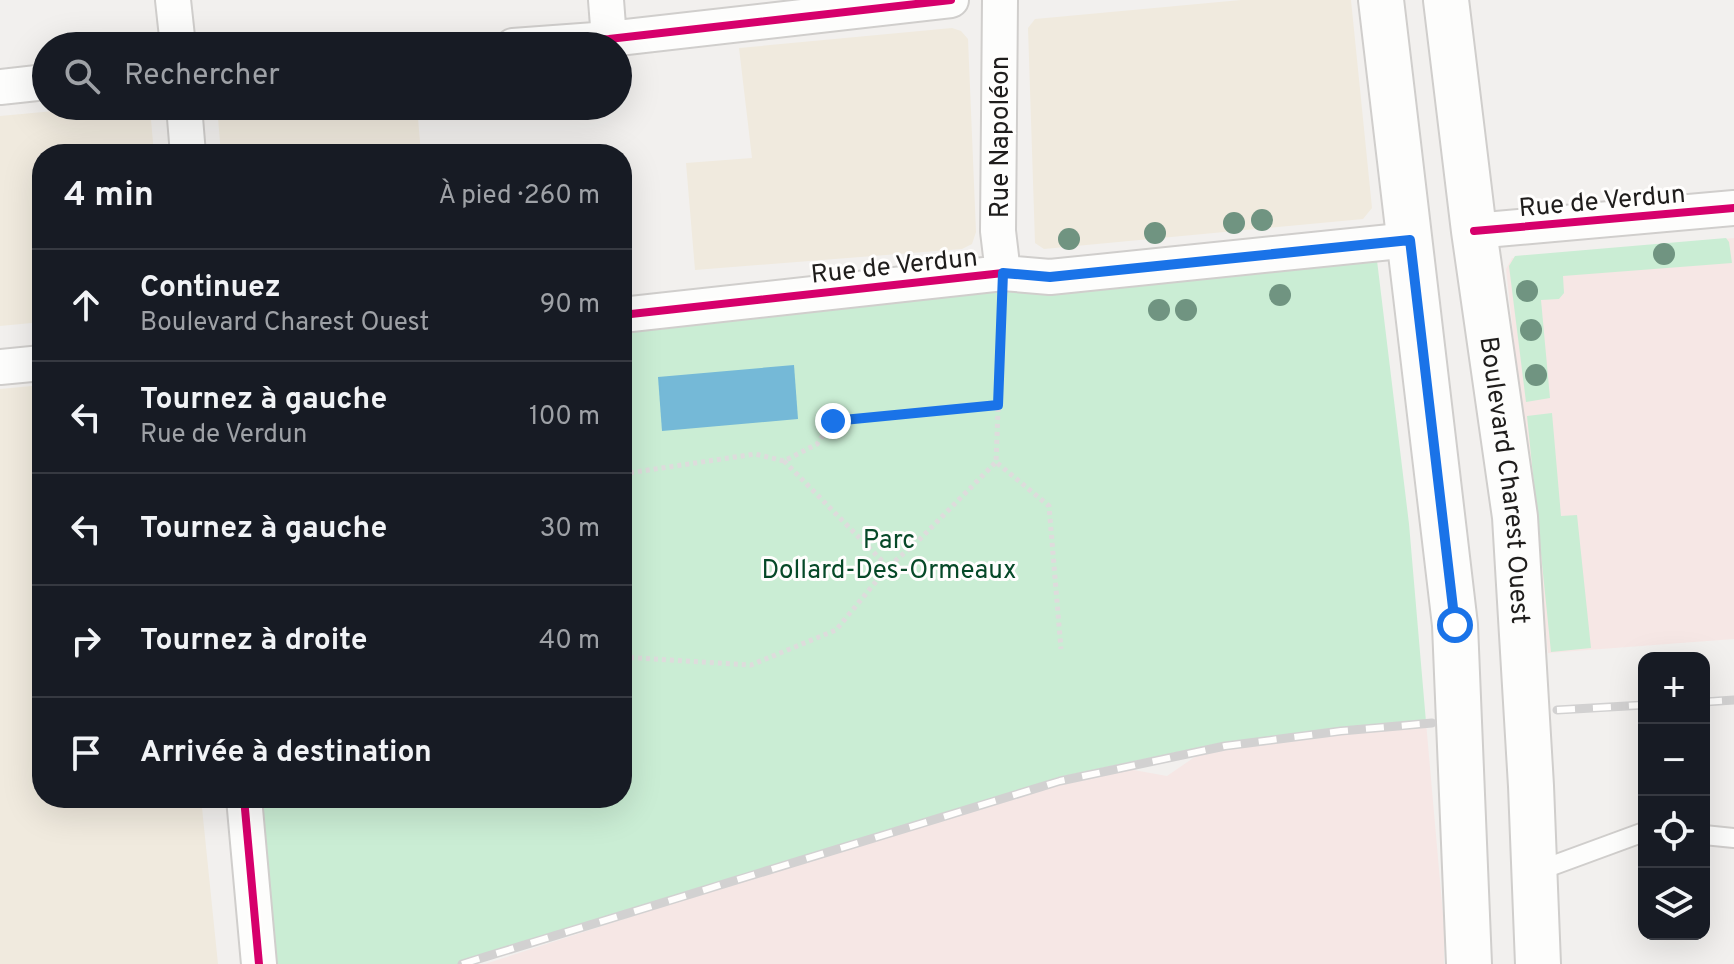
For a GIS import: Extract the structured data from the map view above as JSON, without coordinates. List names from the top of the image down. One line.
{"streets":{"main road":["Boulevard Charest Ouest"],"street":["Rue Napoléon","Rue de Verdun"]},"crossings":[["Rue Napoléon","Rue de Verdun"],["Rue de Verdun","Boulevard Charest Ouest"]],"parks":["Parc Dollard-Des-Ormeaux"],"page":{"search":"Rechercher","heading":["4 min","À pied · 260 m"],"list":[["Continuez","Boulevard Charest Ouest","90 m"],["Tournez à gauche","Rue de Verdun","100 m"],["Tournez à gauche","30 m"],["Tournez à droite","40 m"],"Arrivée à destination"],"map_buttons":["+","−"]}}
